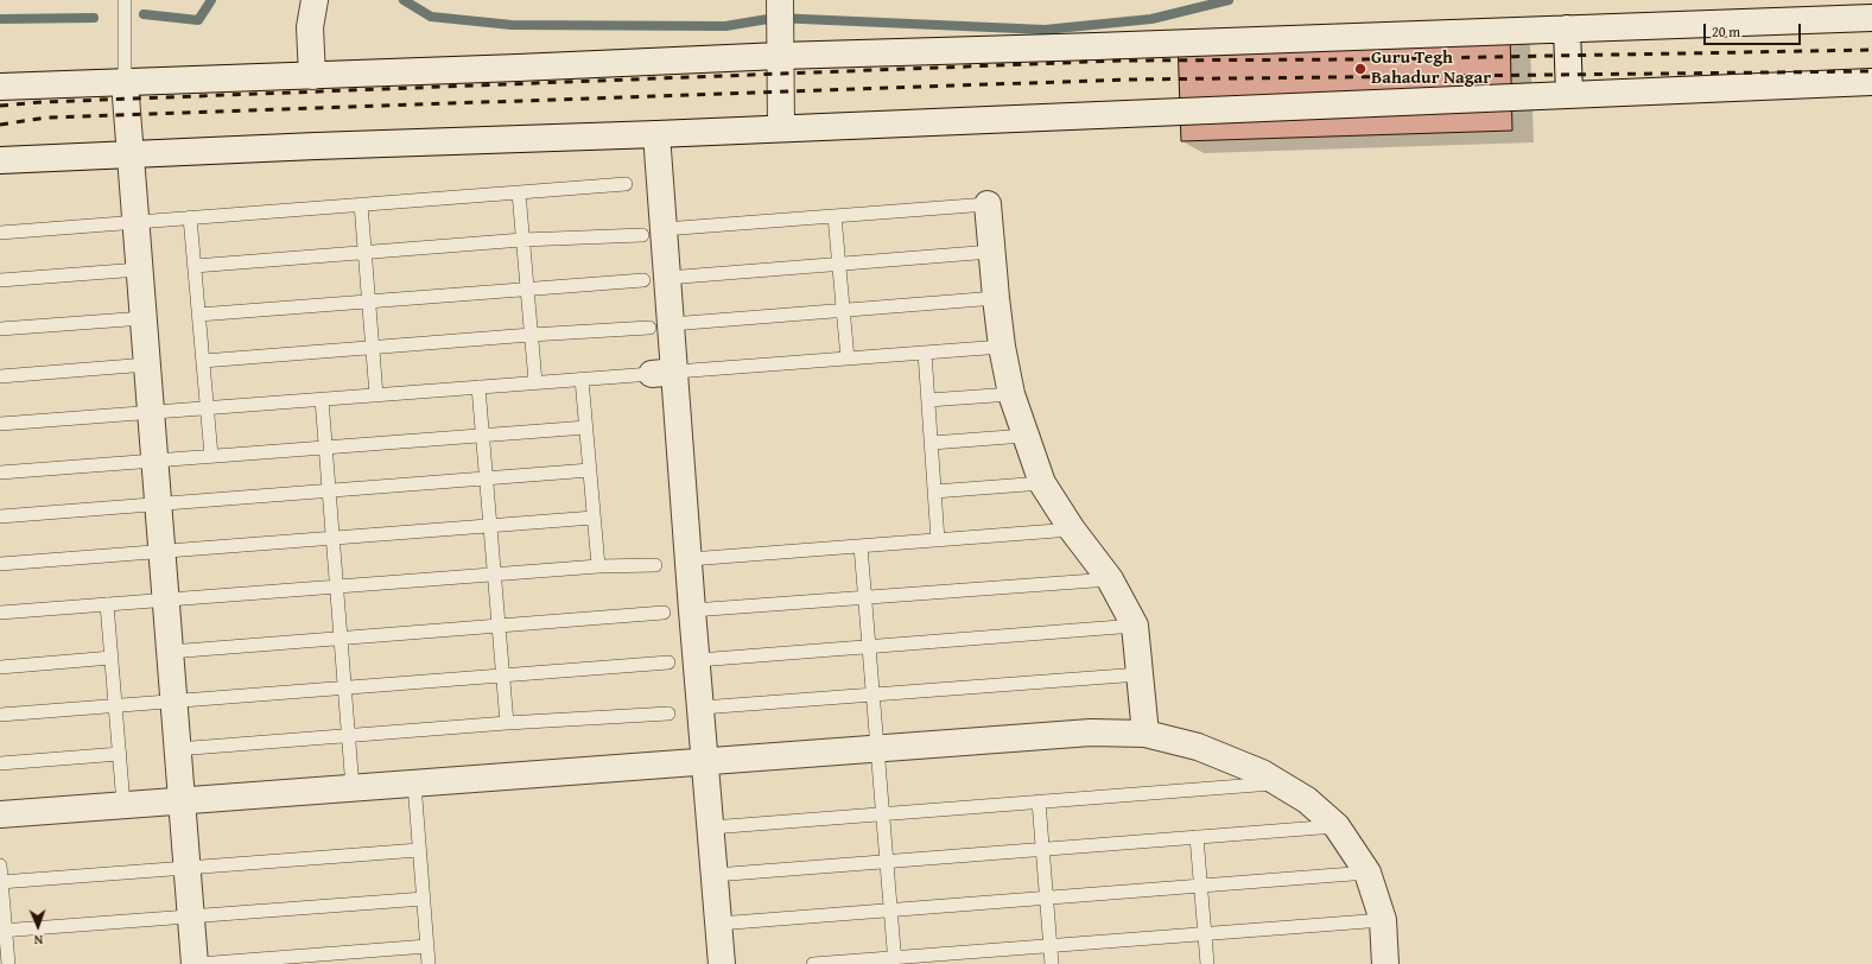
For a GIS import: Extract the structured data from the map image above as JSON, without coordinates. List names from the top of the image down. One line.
{"places":["Guru Tegh Bahadur Nagar"],"scale_bar":"20 m","north":"bottom"}
